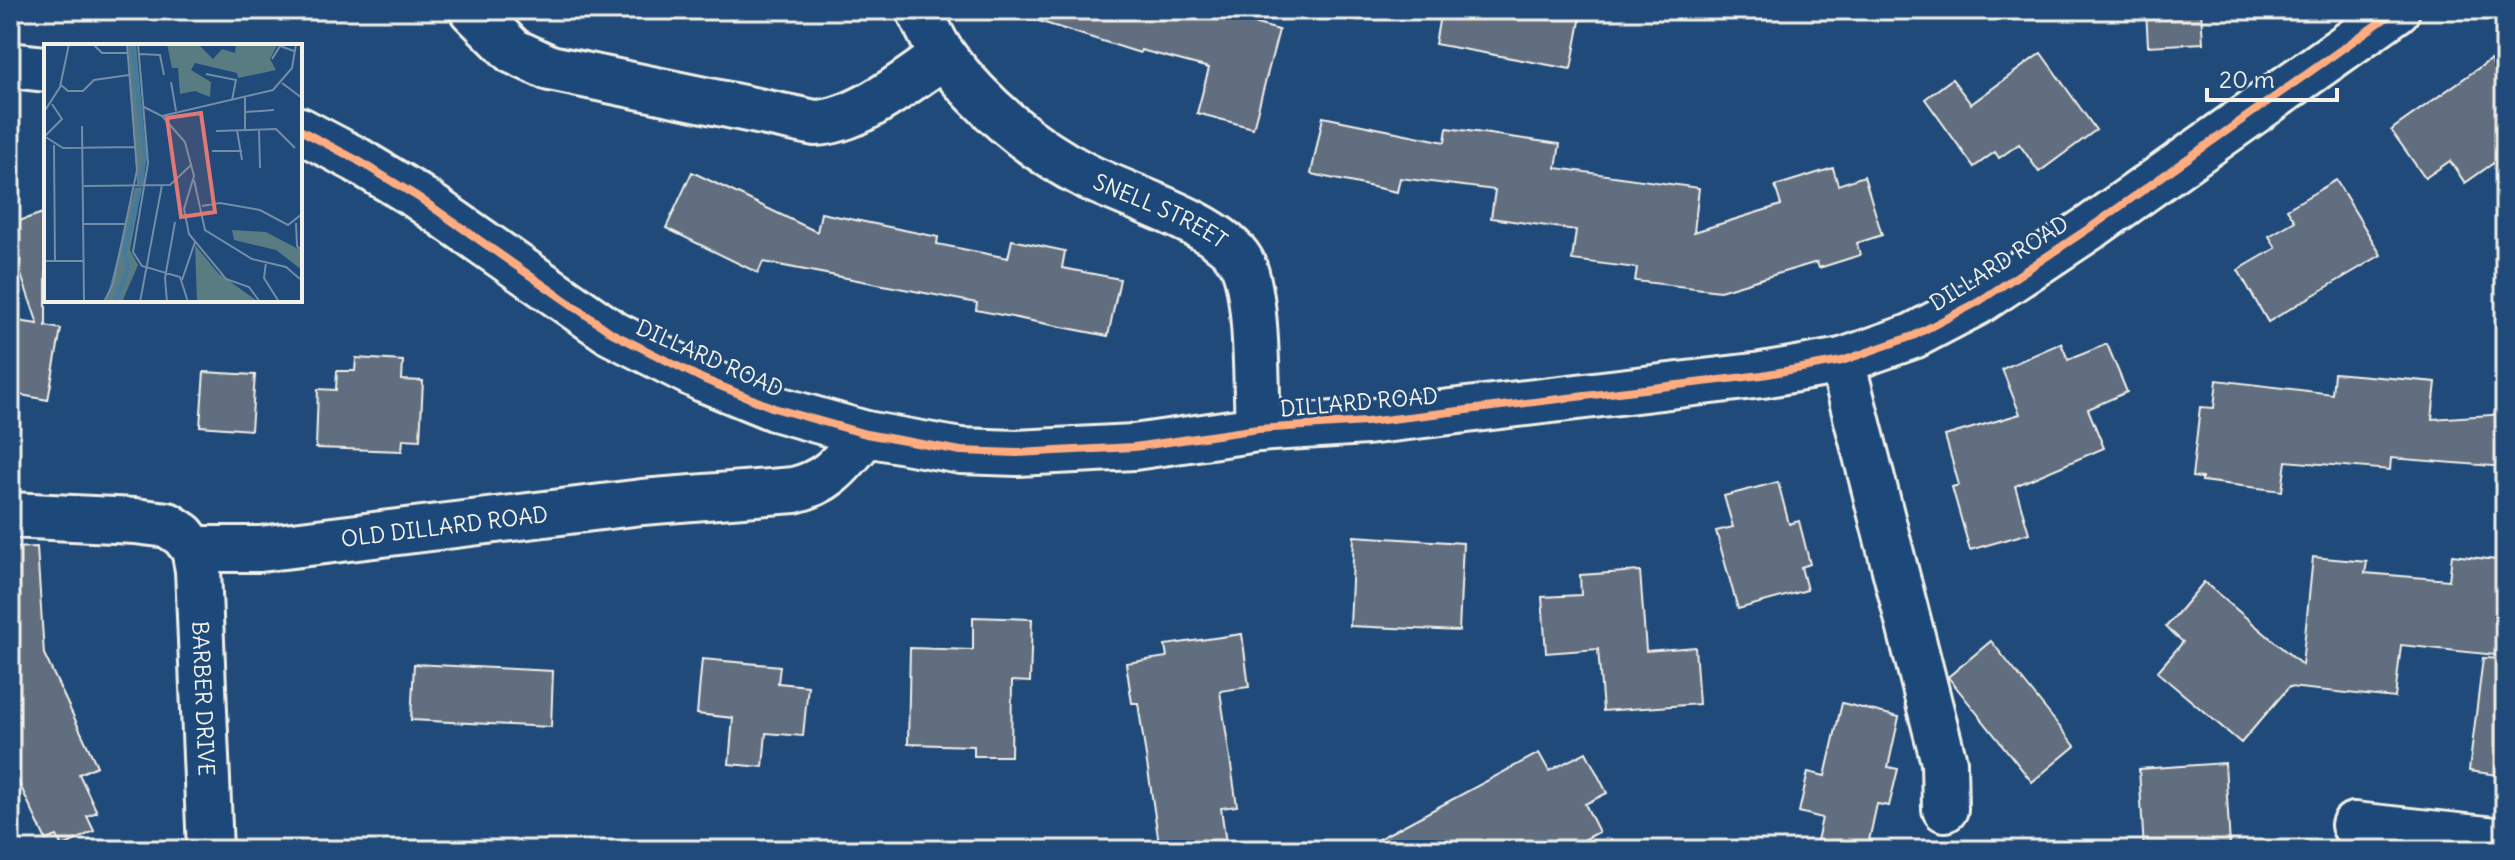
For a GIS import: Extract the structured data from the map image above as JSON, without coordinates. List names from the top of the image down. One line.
{"streets":{"street":["SNELL STREET","DILLARD ROAD","OLD DILLARD ROAD","BARBER DRIVE"]},"crossings":[["SNELL STREET","DILLARD ROAD"],["DILLARD ROAD","OLD DILLARD ROAD"],["OLD DILLARD ROAD","BARBER DRIVE"]],"scale_bar":"20 m"}
